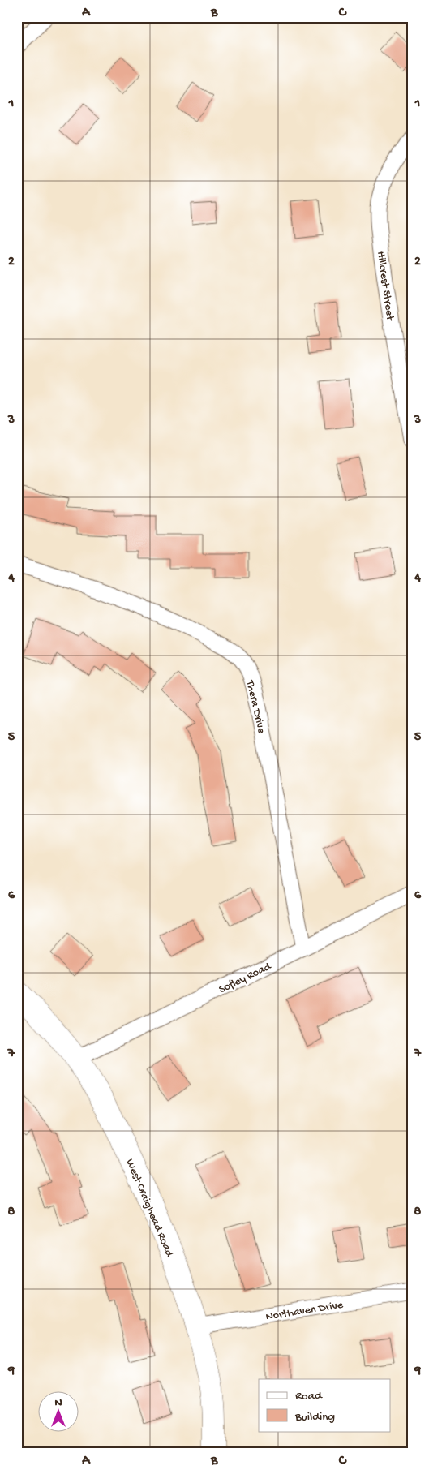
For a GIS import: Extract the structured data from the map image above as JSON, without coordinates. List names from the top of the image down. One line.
{"streets":{"street":["Hillcrest Street","Thera Drive","Sofley Road","West Craighead Road","Northaven Drive"]},"crossings":[["Thera Drive","Sofley Road"],["Sofley Road","West Craighead Road"],["West Craighead Road","Northaven Drive"]],"legend":["Road","Building"],"north":"top","grid":{"columns":["A","B","C"],"rows":["1","2","3","4","5","6","7","8","9"]}}
